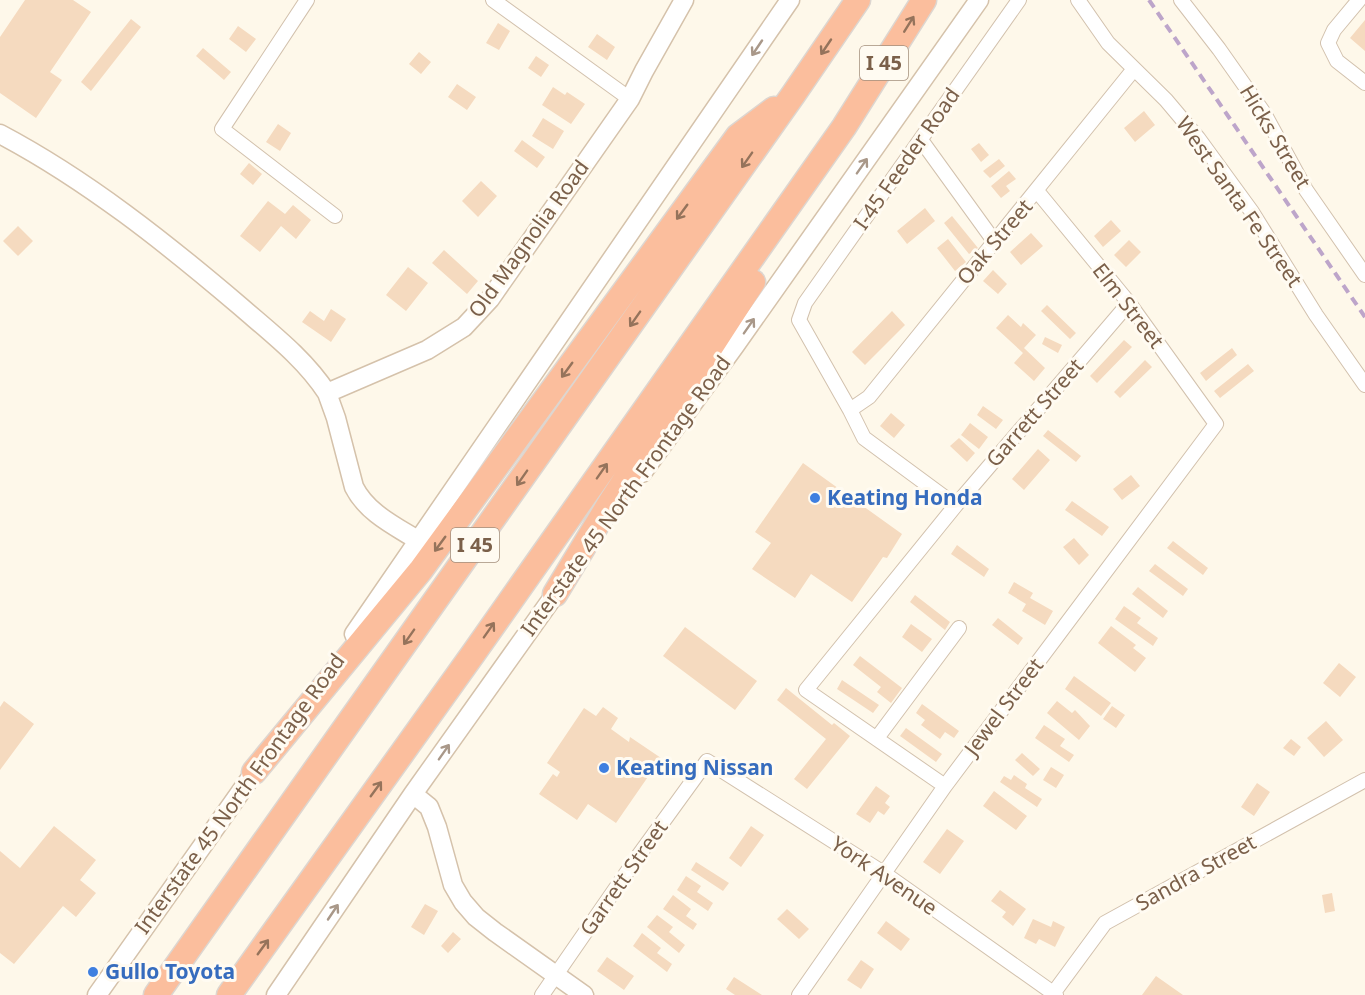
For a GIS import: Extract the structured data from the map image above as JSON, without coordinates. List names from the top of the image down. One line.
{"streets":{"highway":["I 45"],"main road":["Old Magnolia Road","Interstate 45 North Frontage Road"],"street":["Hicks Street","I-45 Feeder Road","West Santa Fe Street","Oak Street","Elm Street","Garrett Street","Jewel Street","Sandra Street","York Avenue"]},"crossings":[["I-45 Feeder Road","Oak Street"],["West Santa Fe Street","Oak Street"],["Oak Street","Elm Street"],["Elm Street","Garrett Street"],["Elm Street","Jewel Street"],["Garrett Street","York Avenue"],["Jewel Street","York Avenue"],["Sandra Street","York Avenue"]],"places":["Keating Honda","Keating Nissan","Gullo Toyota"]}
